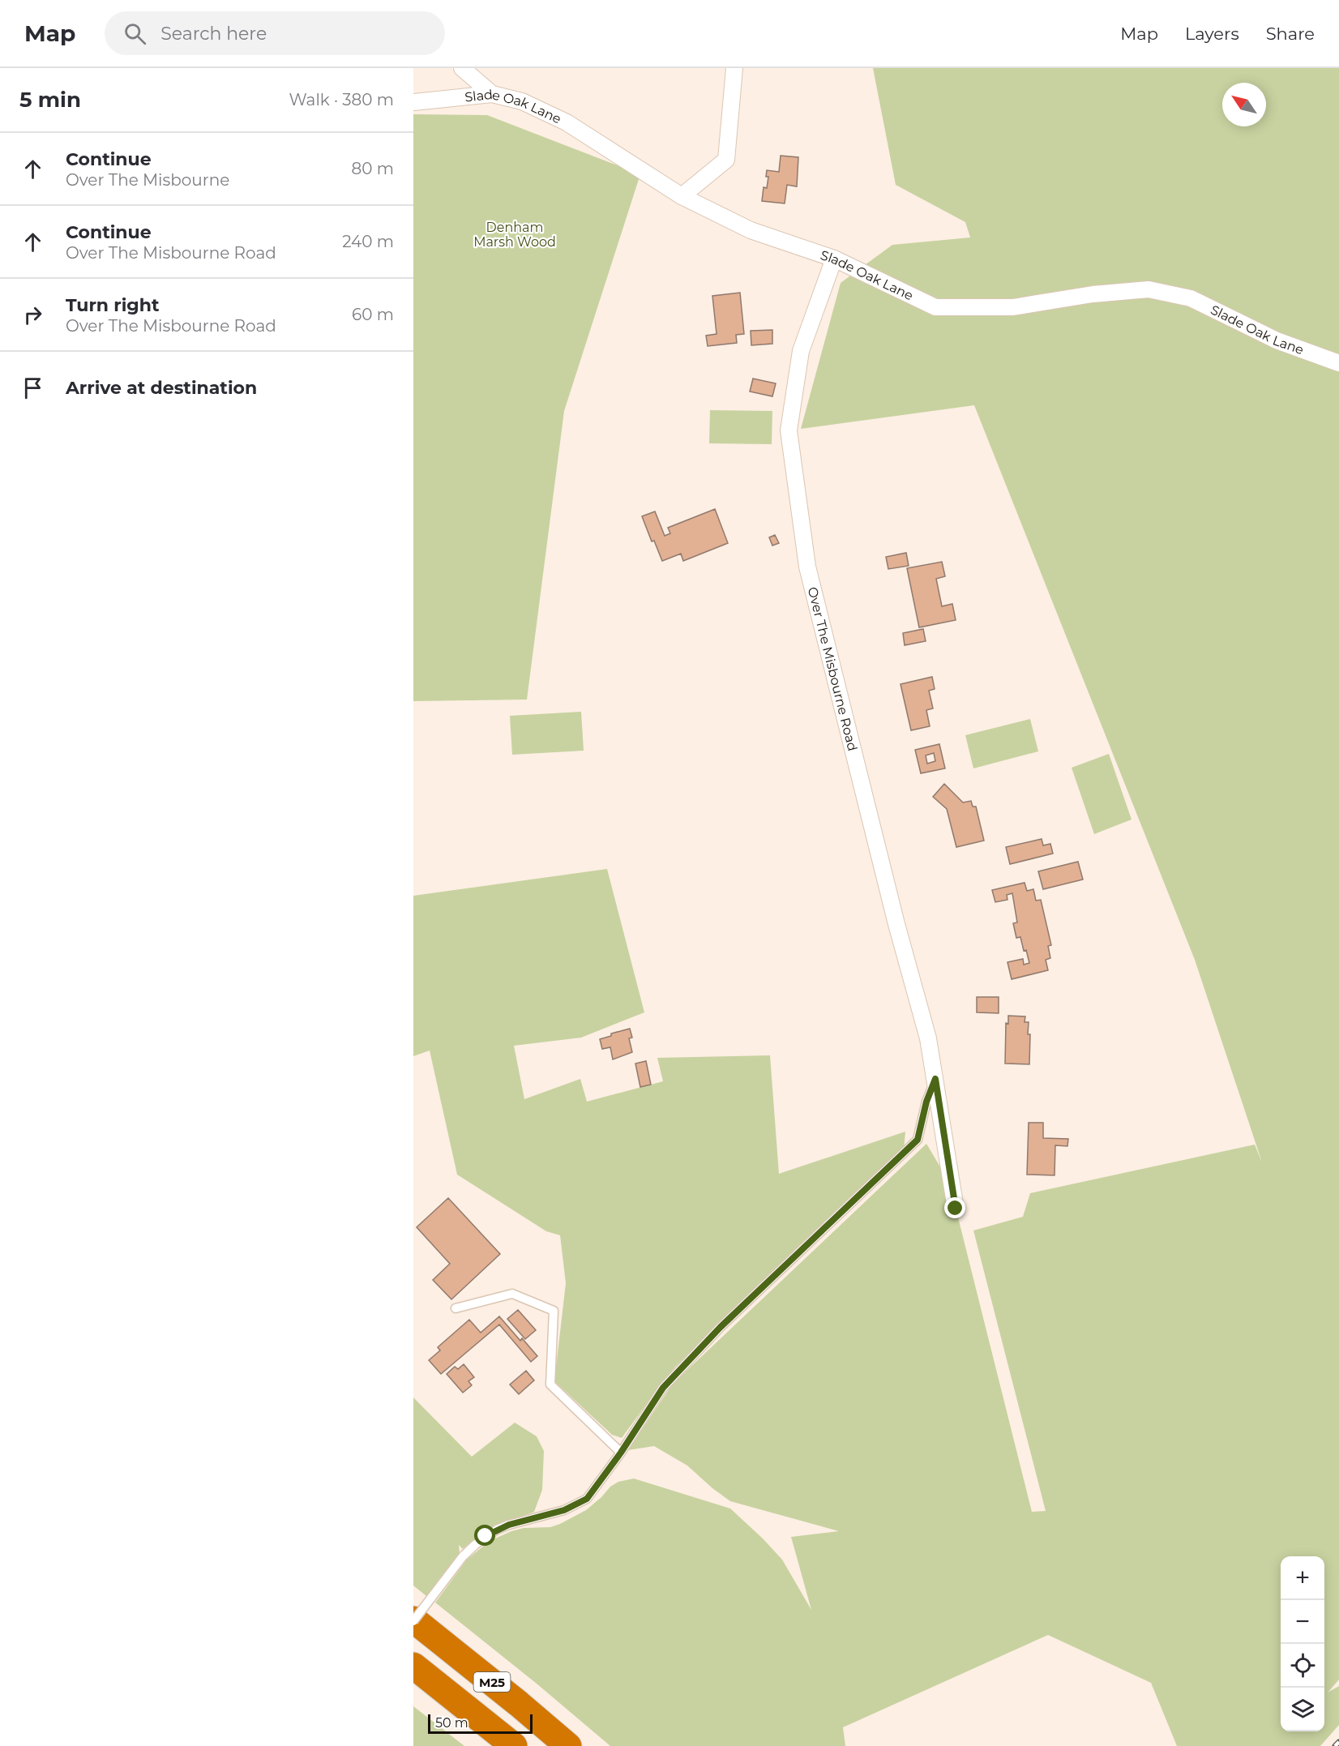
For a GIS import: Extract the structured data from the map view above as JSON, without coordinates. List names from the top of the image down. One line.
{"streets":{"highway":["M25"],"street":["Slade Oak Lane","Over The Misbourne Road"]},"crossings":[["Slade Oak Lane","Over The Misbourne Road"]],"parks":["Denham Marsh Wood"],"scale_bar":"50 m","north":"top left","page":{"header":"Map","search":"Search here","nav":["Map","Layers","Share"],"heading":["5 min","Walk · 380 m"],"list":[["Continue","Over The Misbourne","80 m"],["Continue","Over The Misbourne Road","240 m"],["Turn right","Over The Misbourne Road","60 m"],"Arrive at destination"],"map_buttons":["+","−"],"scale":"50 m"}}
